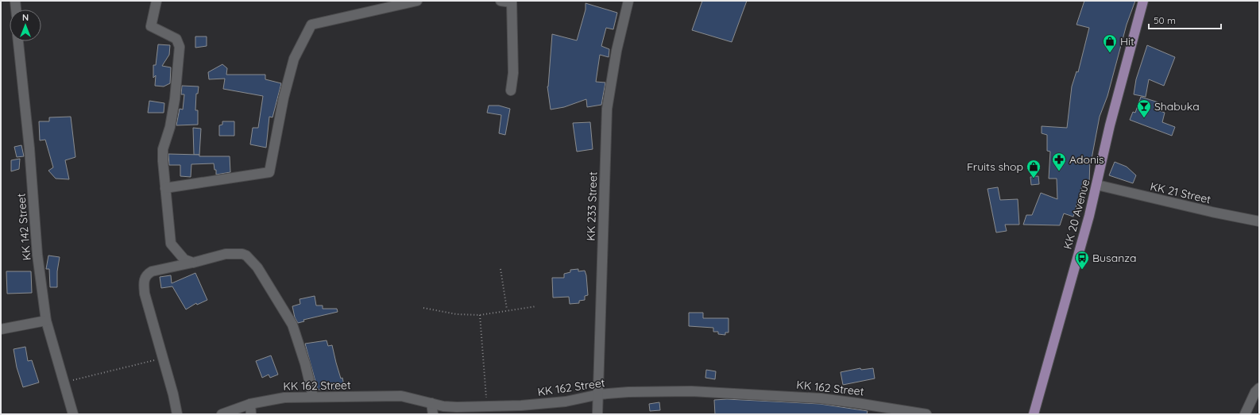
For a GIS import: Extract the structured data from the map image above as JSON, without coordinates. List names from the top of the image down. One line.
{"streets":{"main road":["KK 20 Avenue"],"street":["KK 21 Street","KK 233 Street","KK 142 Street","KK 162 Street"]},"crossings":[["KK 21 Street","KK 20 Avenue"],["KK 233 Street","KK 162 Street"]],"places":{"shop":["Hit","Fruits shop"],"bar":["Shabuka"],"pharmacy":["Adonis"],"bus stop":["Busanza"]},"scale_bar":"50 m","north":"top"}
